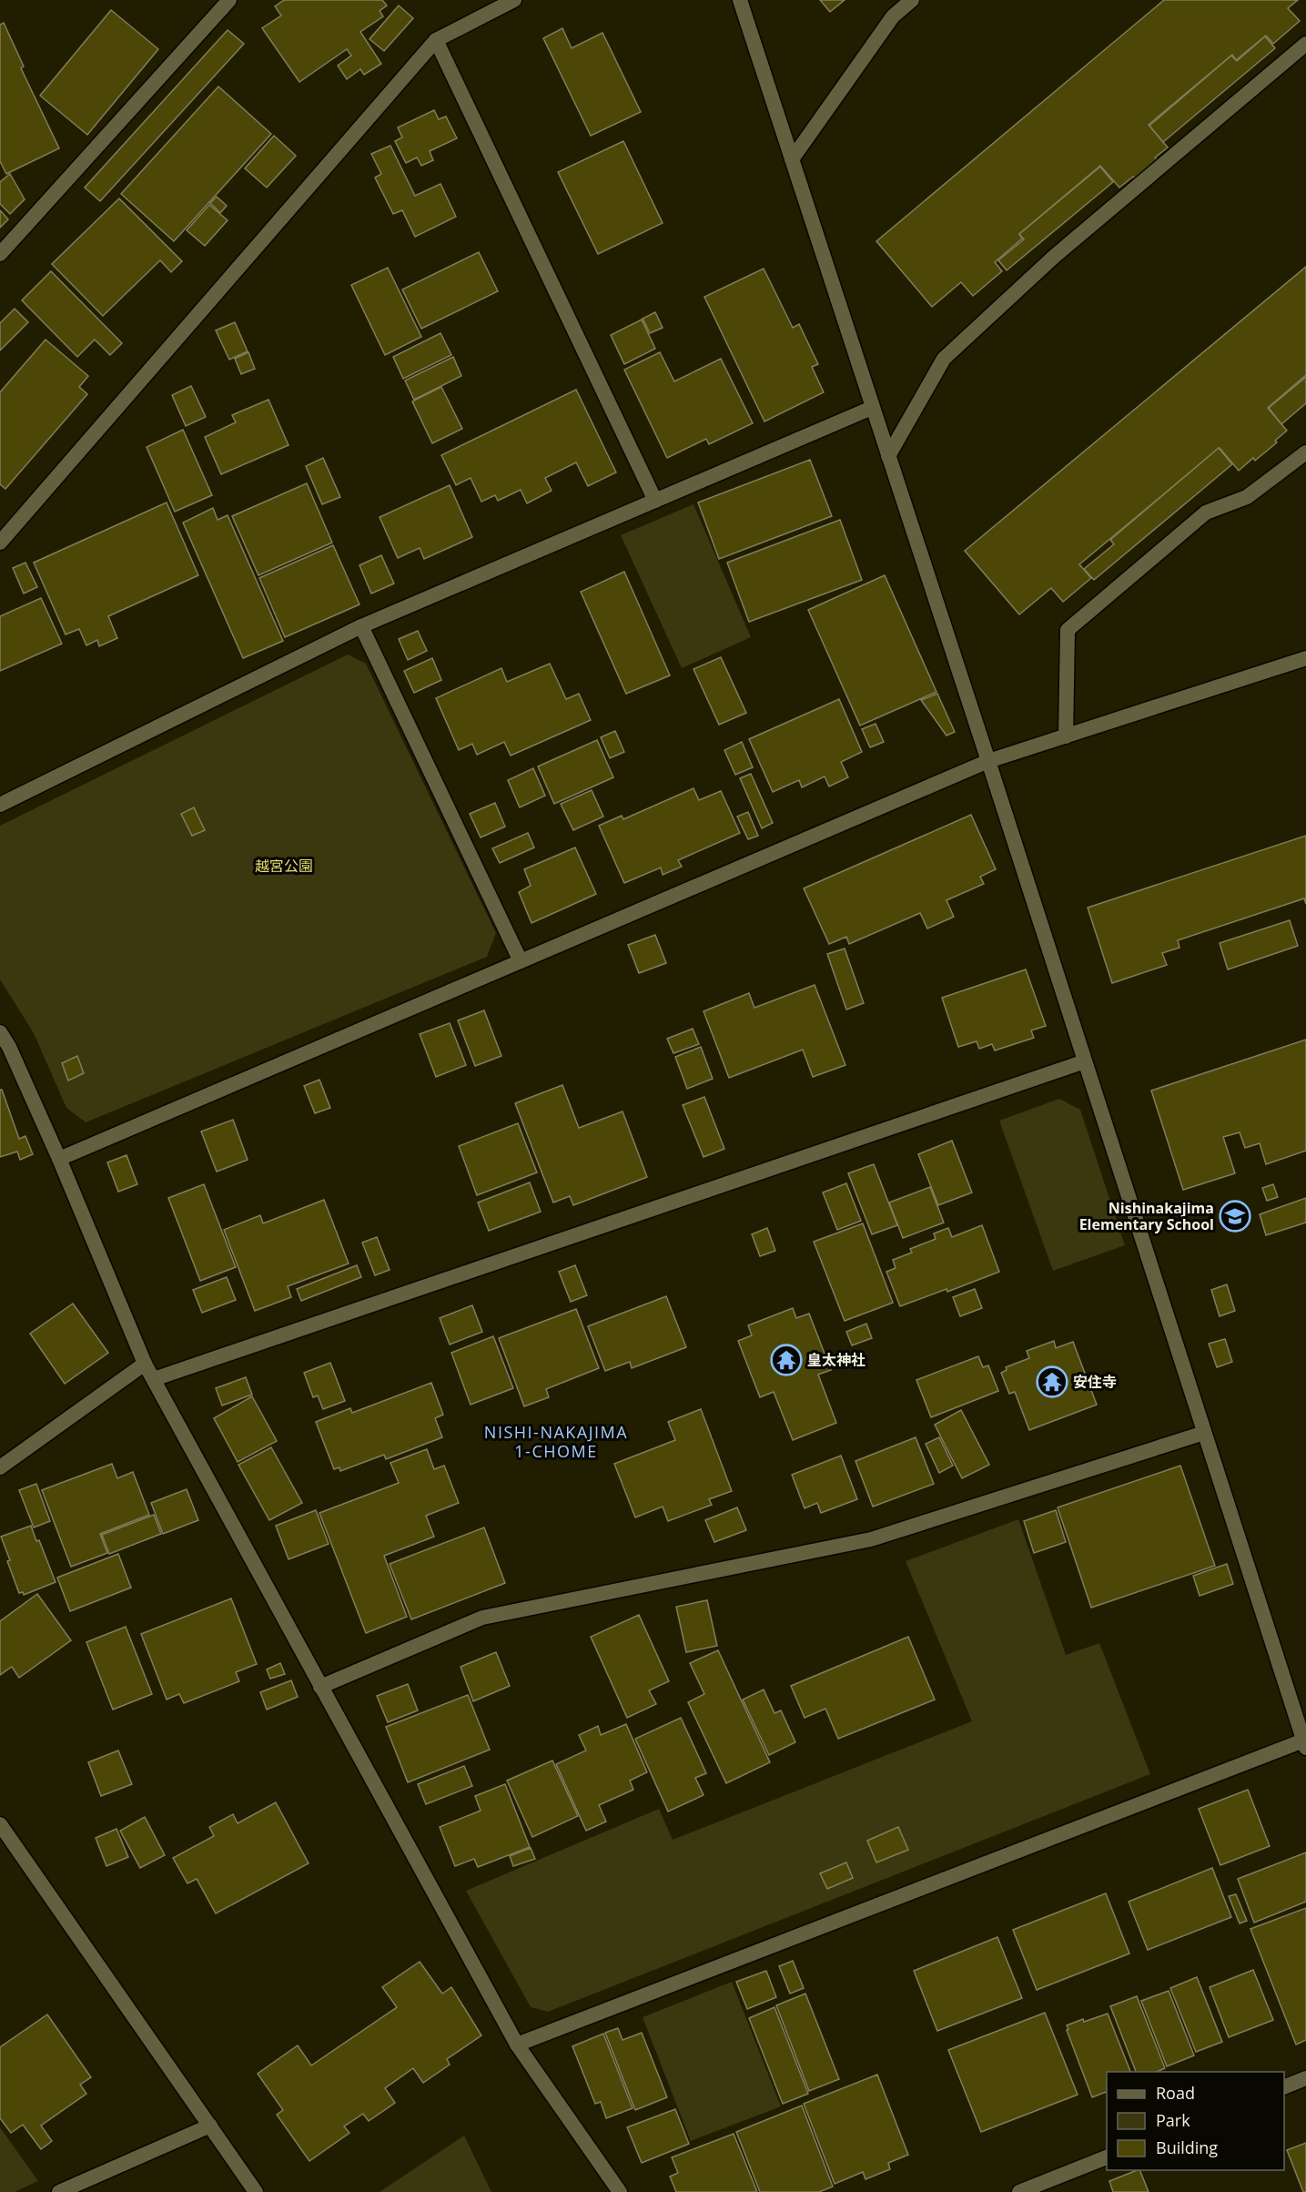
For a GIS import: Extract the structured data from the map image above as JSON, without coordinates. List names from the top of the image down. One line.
{"districts":["NISHI-NAKAJIMA 1-CHOME"],"parks":["越宮公園"],"places":{"school or university":["Nishinakajima Elementary School"],"temple":["皇太神社","安住寺"]},"legend":["Road","Park","Building"]}
